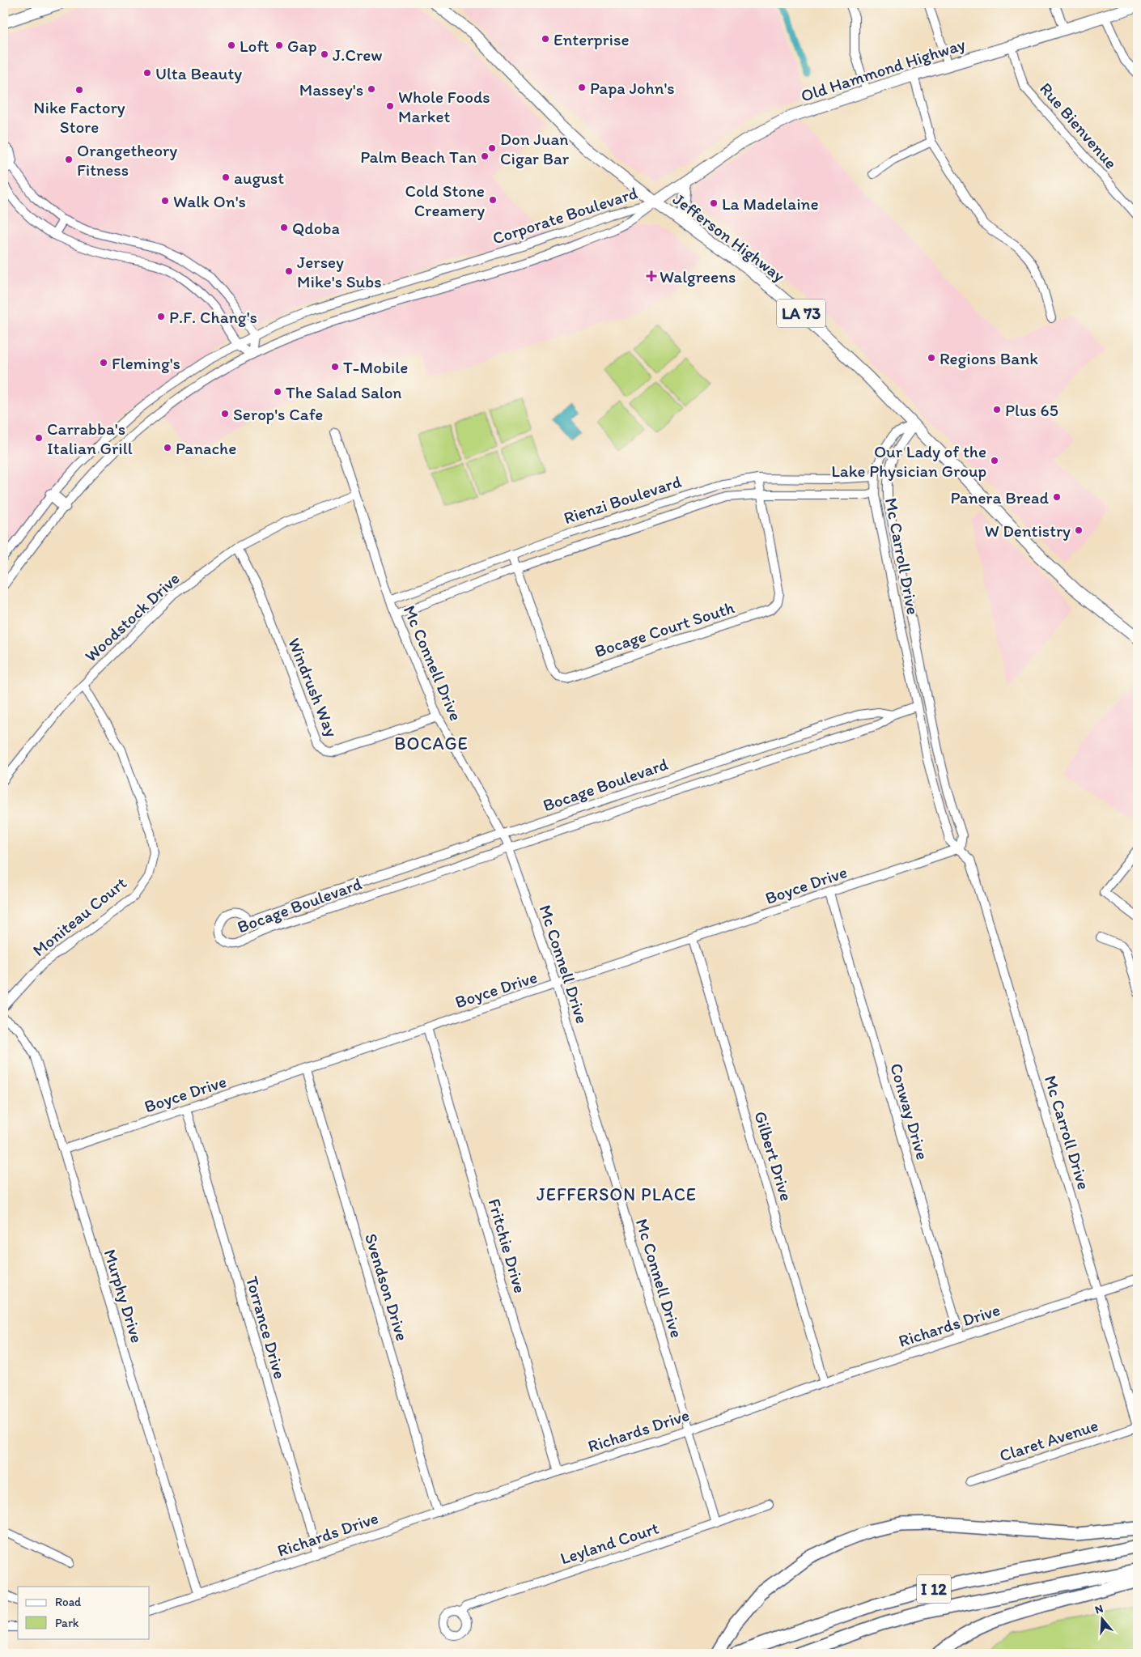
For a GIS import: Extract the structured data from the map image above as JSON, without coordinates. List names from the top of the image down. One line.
{"streets":{"highway":["I 12"],"main road":["Old Hammond Highway","Jefferson Highway","LA 73"],"street":["Rue Bienvenue","Corporate Boulevard","Rienzi Boulevard","Mc Carroll Drive","Woodstock Drive","Bocage Court South","Mc Connell Drive","Windrush Way","Bocage Boulevard","Boyce Drive","Moniteau Court","Conway Drive","Gilbert Drive","Fritchie Drive","Svendson Drive","Murphy Drive","Richards Drive","Torrance Drive","Claret Avenue","Leyland Court"]},"crossings":[["Old Hammond Highway","Rue Bienvenue"],["Old Hammond Highway","Corporate Boulevard"],["Old Hammond Highway","Jefferson Highway"],["Corporate Boulevard","Jefferson Highway"],["Jefferson Highway","Mc Carroll Drive"],["Rienzi Boulevard","Mc Carroll Drive"],["Rienzi Boulevard","Bocage Court South"],["Rienzi Boulevard","Mc Connell Drive"],["Mc Carroll Drive","Bocage Boulevard"],["Mc Carroll Drive","Boyce Drive"],["Mc Carroll Drive","Richards Drive"],["Mc Carroll Drive","Claret Avenue"],["Woodstock Drive","Mc Connell Drive"],["Woodstock Drive","Windrush Way"],["Woodstock Drive","Moniteau Court"],["Mc Connell Drive","Windrush Way"],["Mc Connell Drive","Bocage Boulevard"],["Mc Connell Drive","Boyce Drive"],["Mc Connell Drive","Richards Drive"],["Mc Connell Drive","Leyland Court"],["Boyce Drive","Conway Drive"],["Boyce Drive","Gilbert Drive"],["Boyce Drive","Fritchie Drive"],["Boyce Drive","Svendson Drive"],["Boyce Drive","Murphy Drive"],["Boyce Drive","Torrance Drive"],["Conway Drive","Richards Drive"],["Gilbert Drive","Richards Drive"],["Fritchie Drive","Richards Drive"],["Svendson Drive","Richards Drive"],["Murphy Drive","Richards Drive"],["Richards Drive","Torrance Drive"]],"districts":["BOCAGE","JEFFERSON PLACE"],"places":{"other":["Enterprise","Loft","Gap","J.Crew","Ulta Beauty","Papa John's","Massey's","Nike Factory Store","Whole Foods Market","Don Juan Cigar Bar","Palm Beach Tan","Orangetheory Fitness","august","Cold Stone Creamery","Walk On's","La Madelaine","Qdoba","Jersey Mike's Subs","P.F. Chang's","Regions Bank","Fleming's","T-Mobile","The Salad Salon","Plus 65","Serop's Cafe","Carrabba's Italian Grill","Panache","Our Lady of the Lake Physician Group","Panera Bread","W Dentistry"],"health":["Walgreens"]},"legend":["Road","Park"],"north":"top"}
